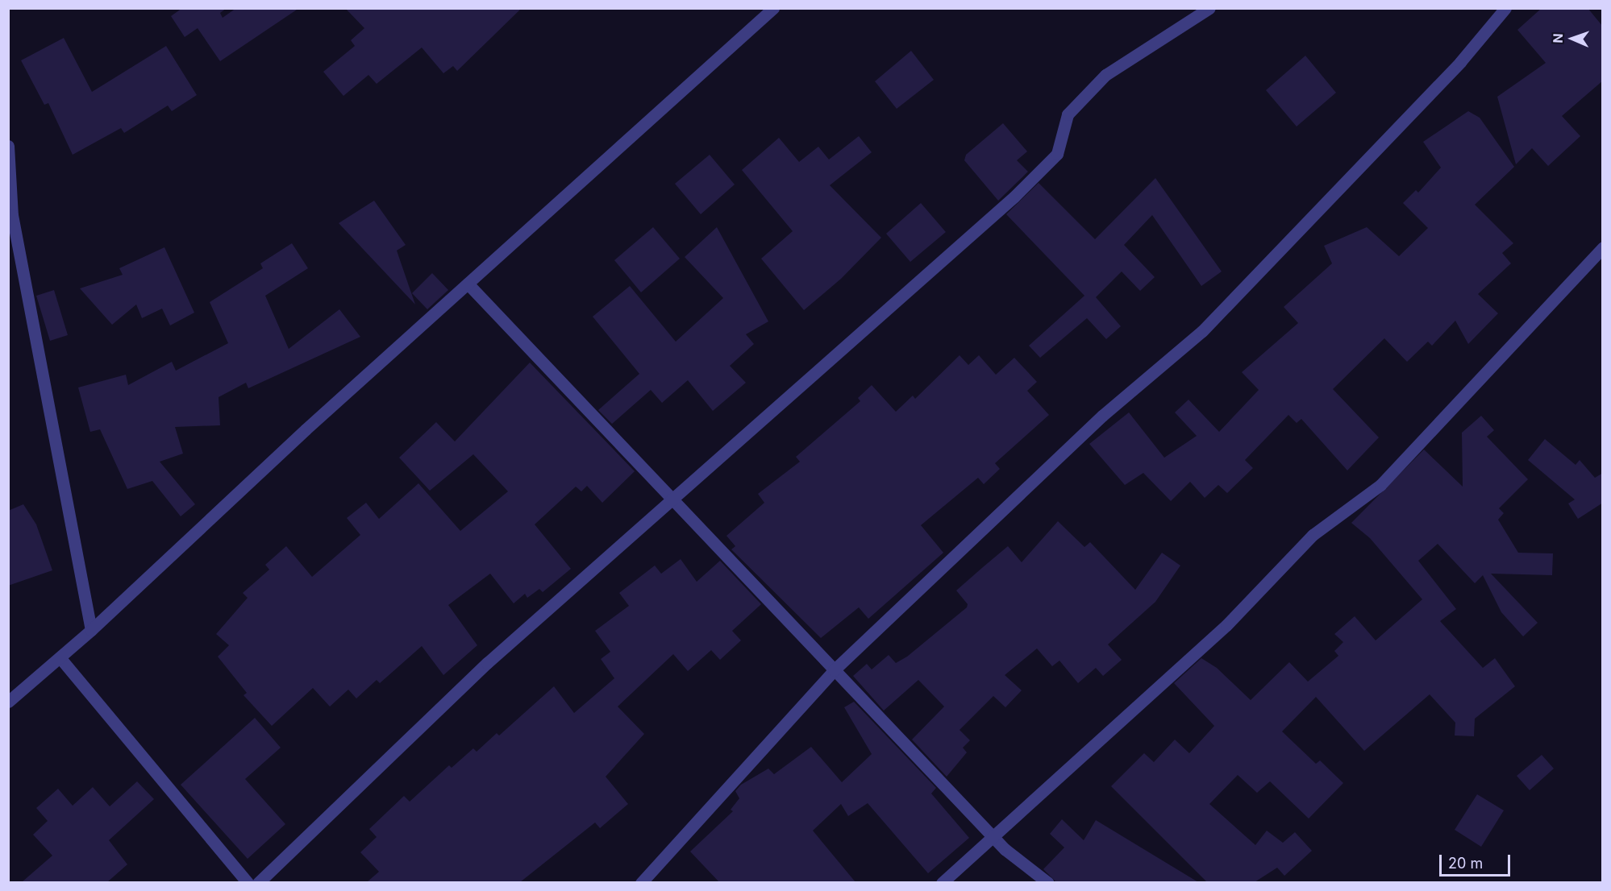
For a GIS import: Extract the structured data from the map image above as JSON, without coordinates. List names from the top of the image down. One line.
{"scale_bar":"20 m","north":"left"}
